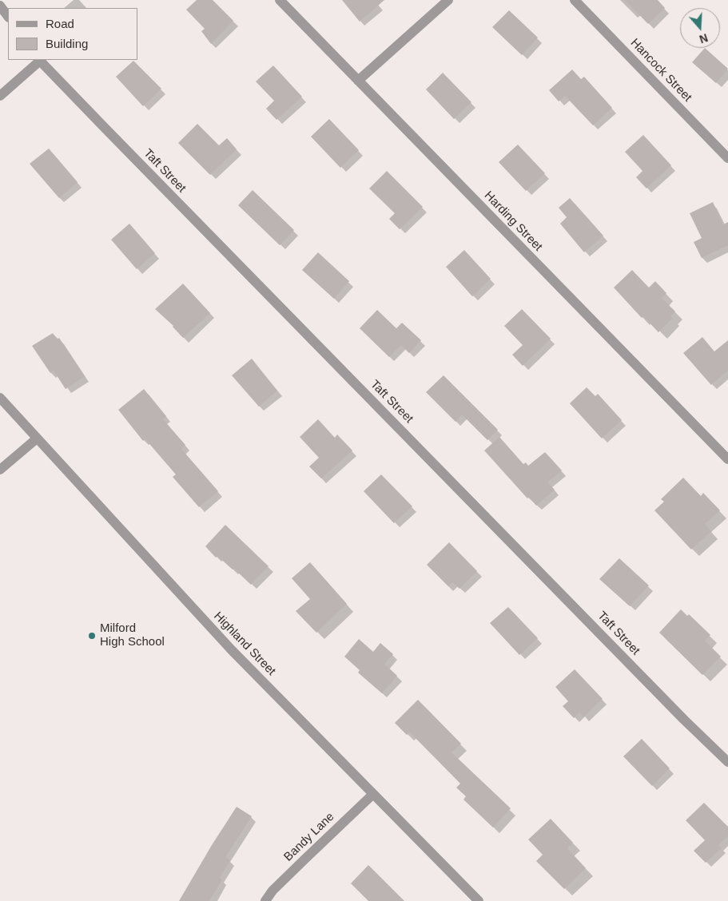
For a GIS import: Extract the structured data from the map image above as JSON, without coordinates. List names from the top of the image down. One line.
{"streets":{"street":["Hancock Street","Taft Street","Harding Street","Highland Street","Bandy Lane"]},"crossings":[["Highland Street","Bandy Lane"]],"places":["Milford High School"],"legend":["Road","Building"],"north":"bottom"}
